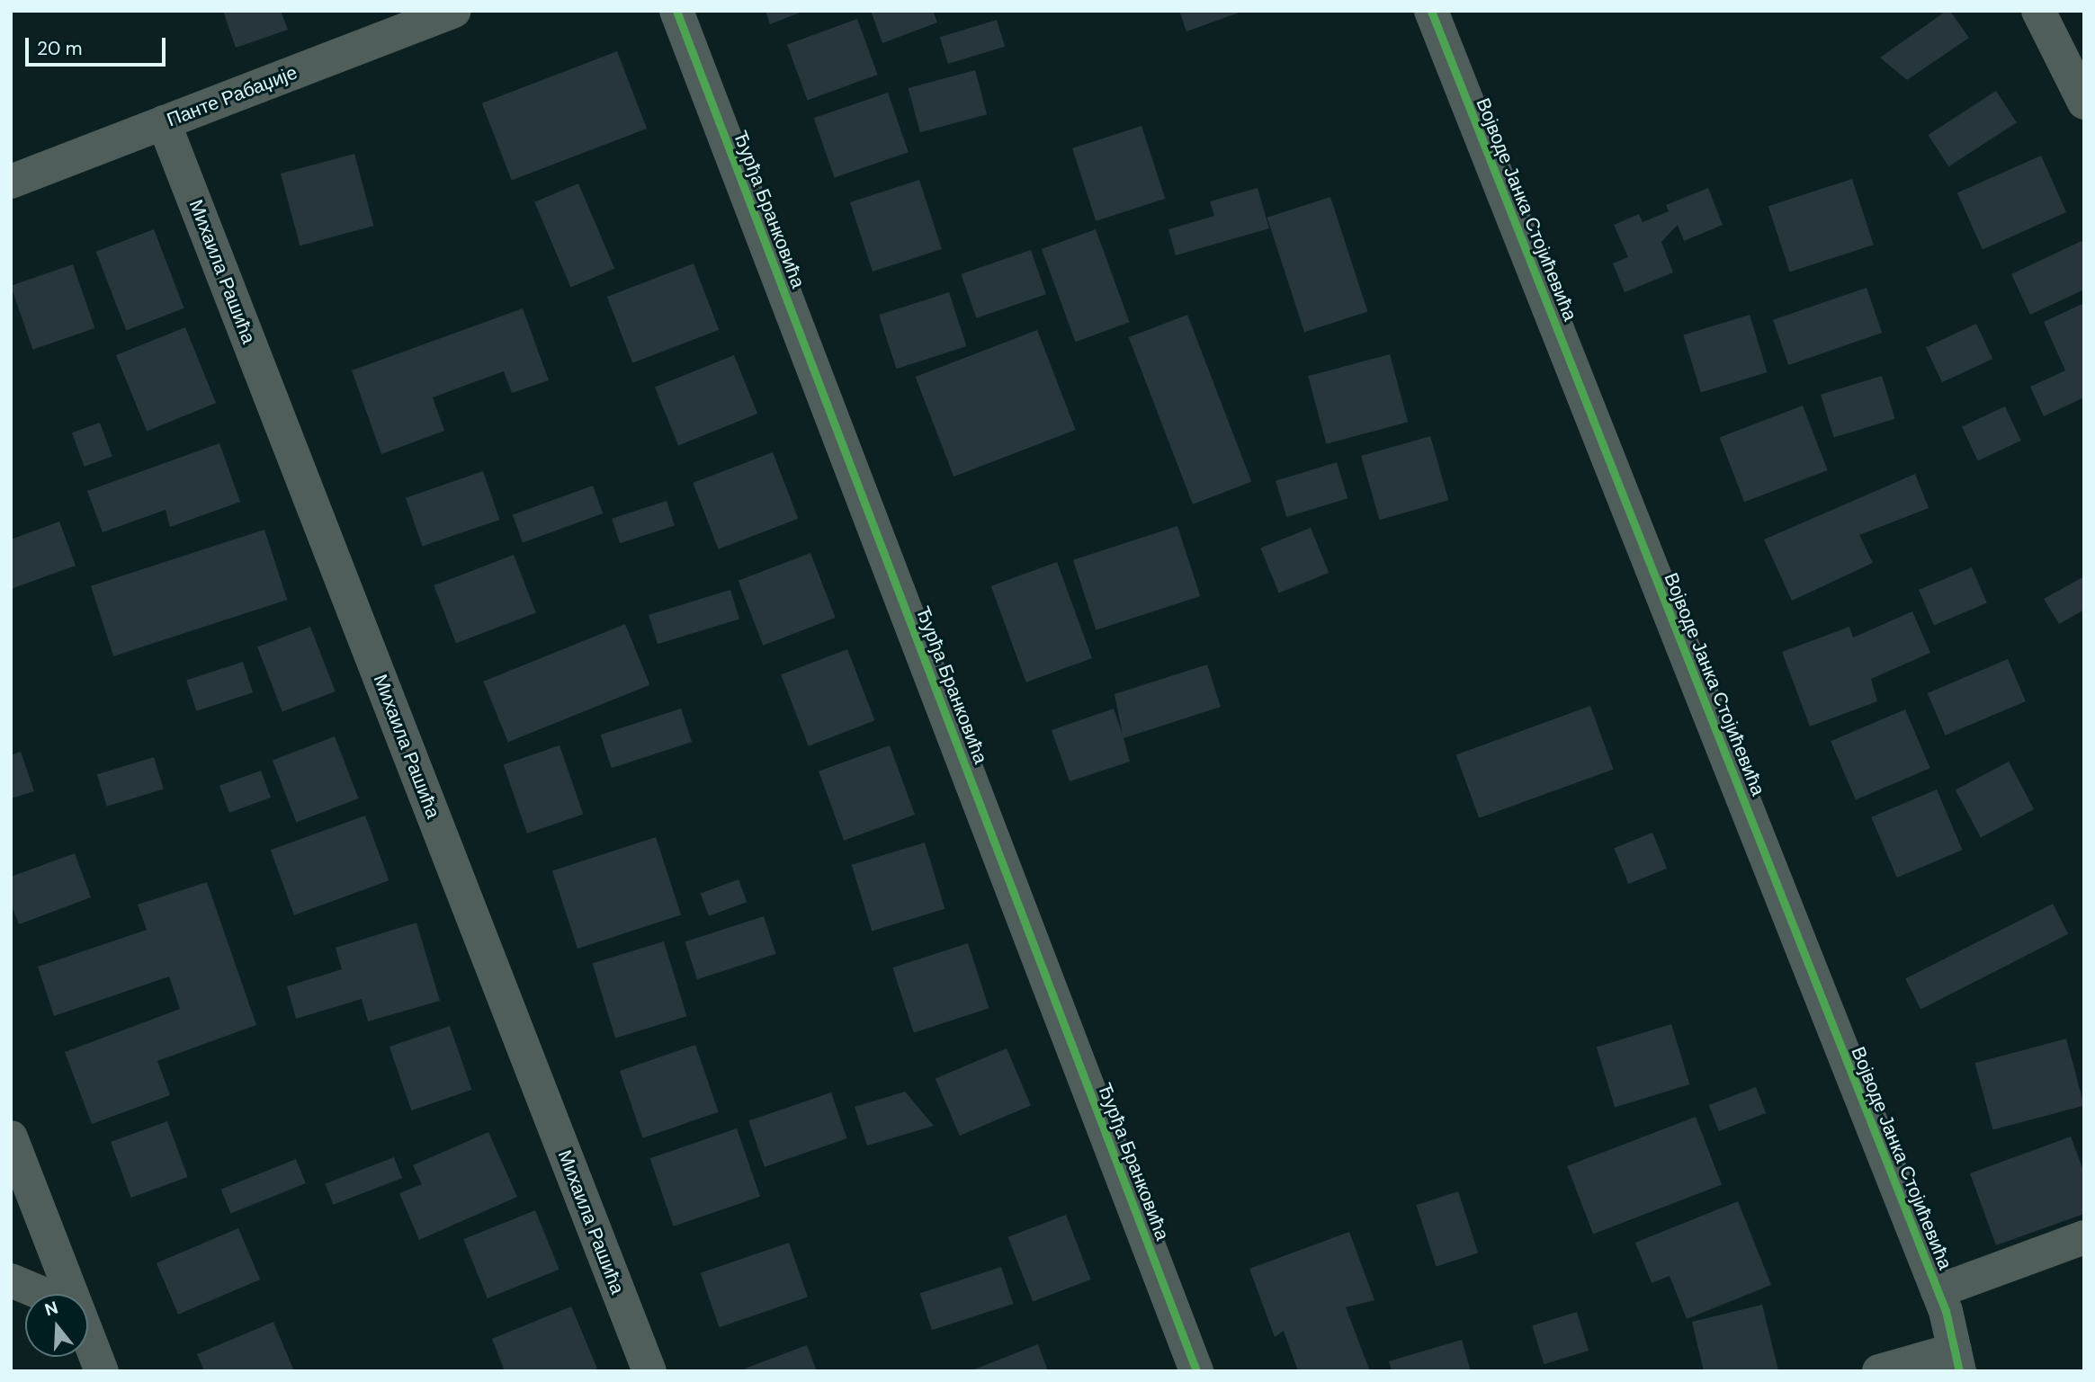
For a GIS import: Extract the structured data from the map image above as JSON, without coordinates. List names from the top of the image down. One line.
{"streets":{"street":["Панте Рабаџије","Ђурђа Бранковића","Војводе Јанка Стојићевића","Михаила Рашића"]},"crossings":[["Панте Рабаџије","Михаила Рашића"]],"scale_bar":"20 m","north":"top"}
